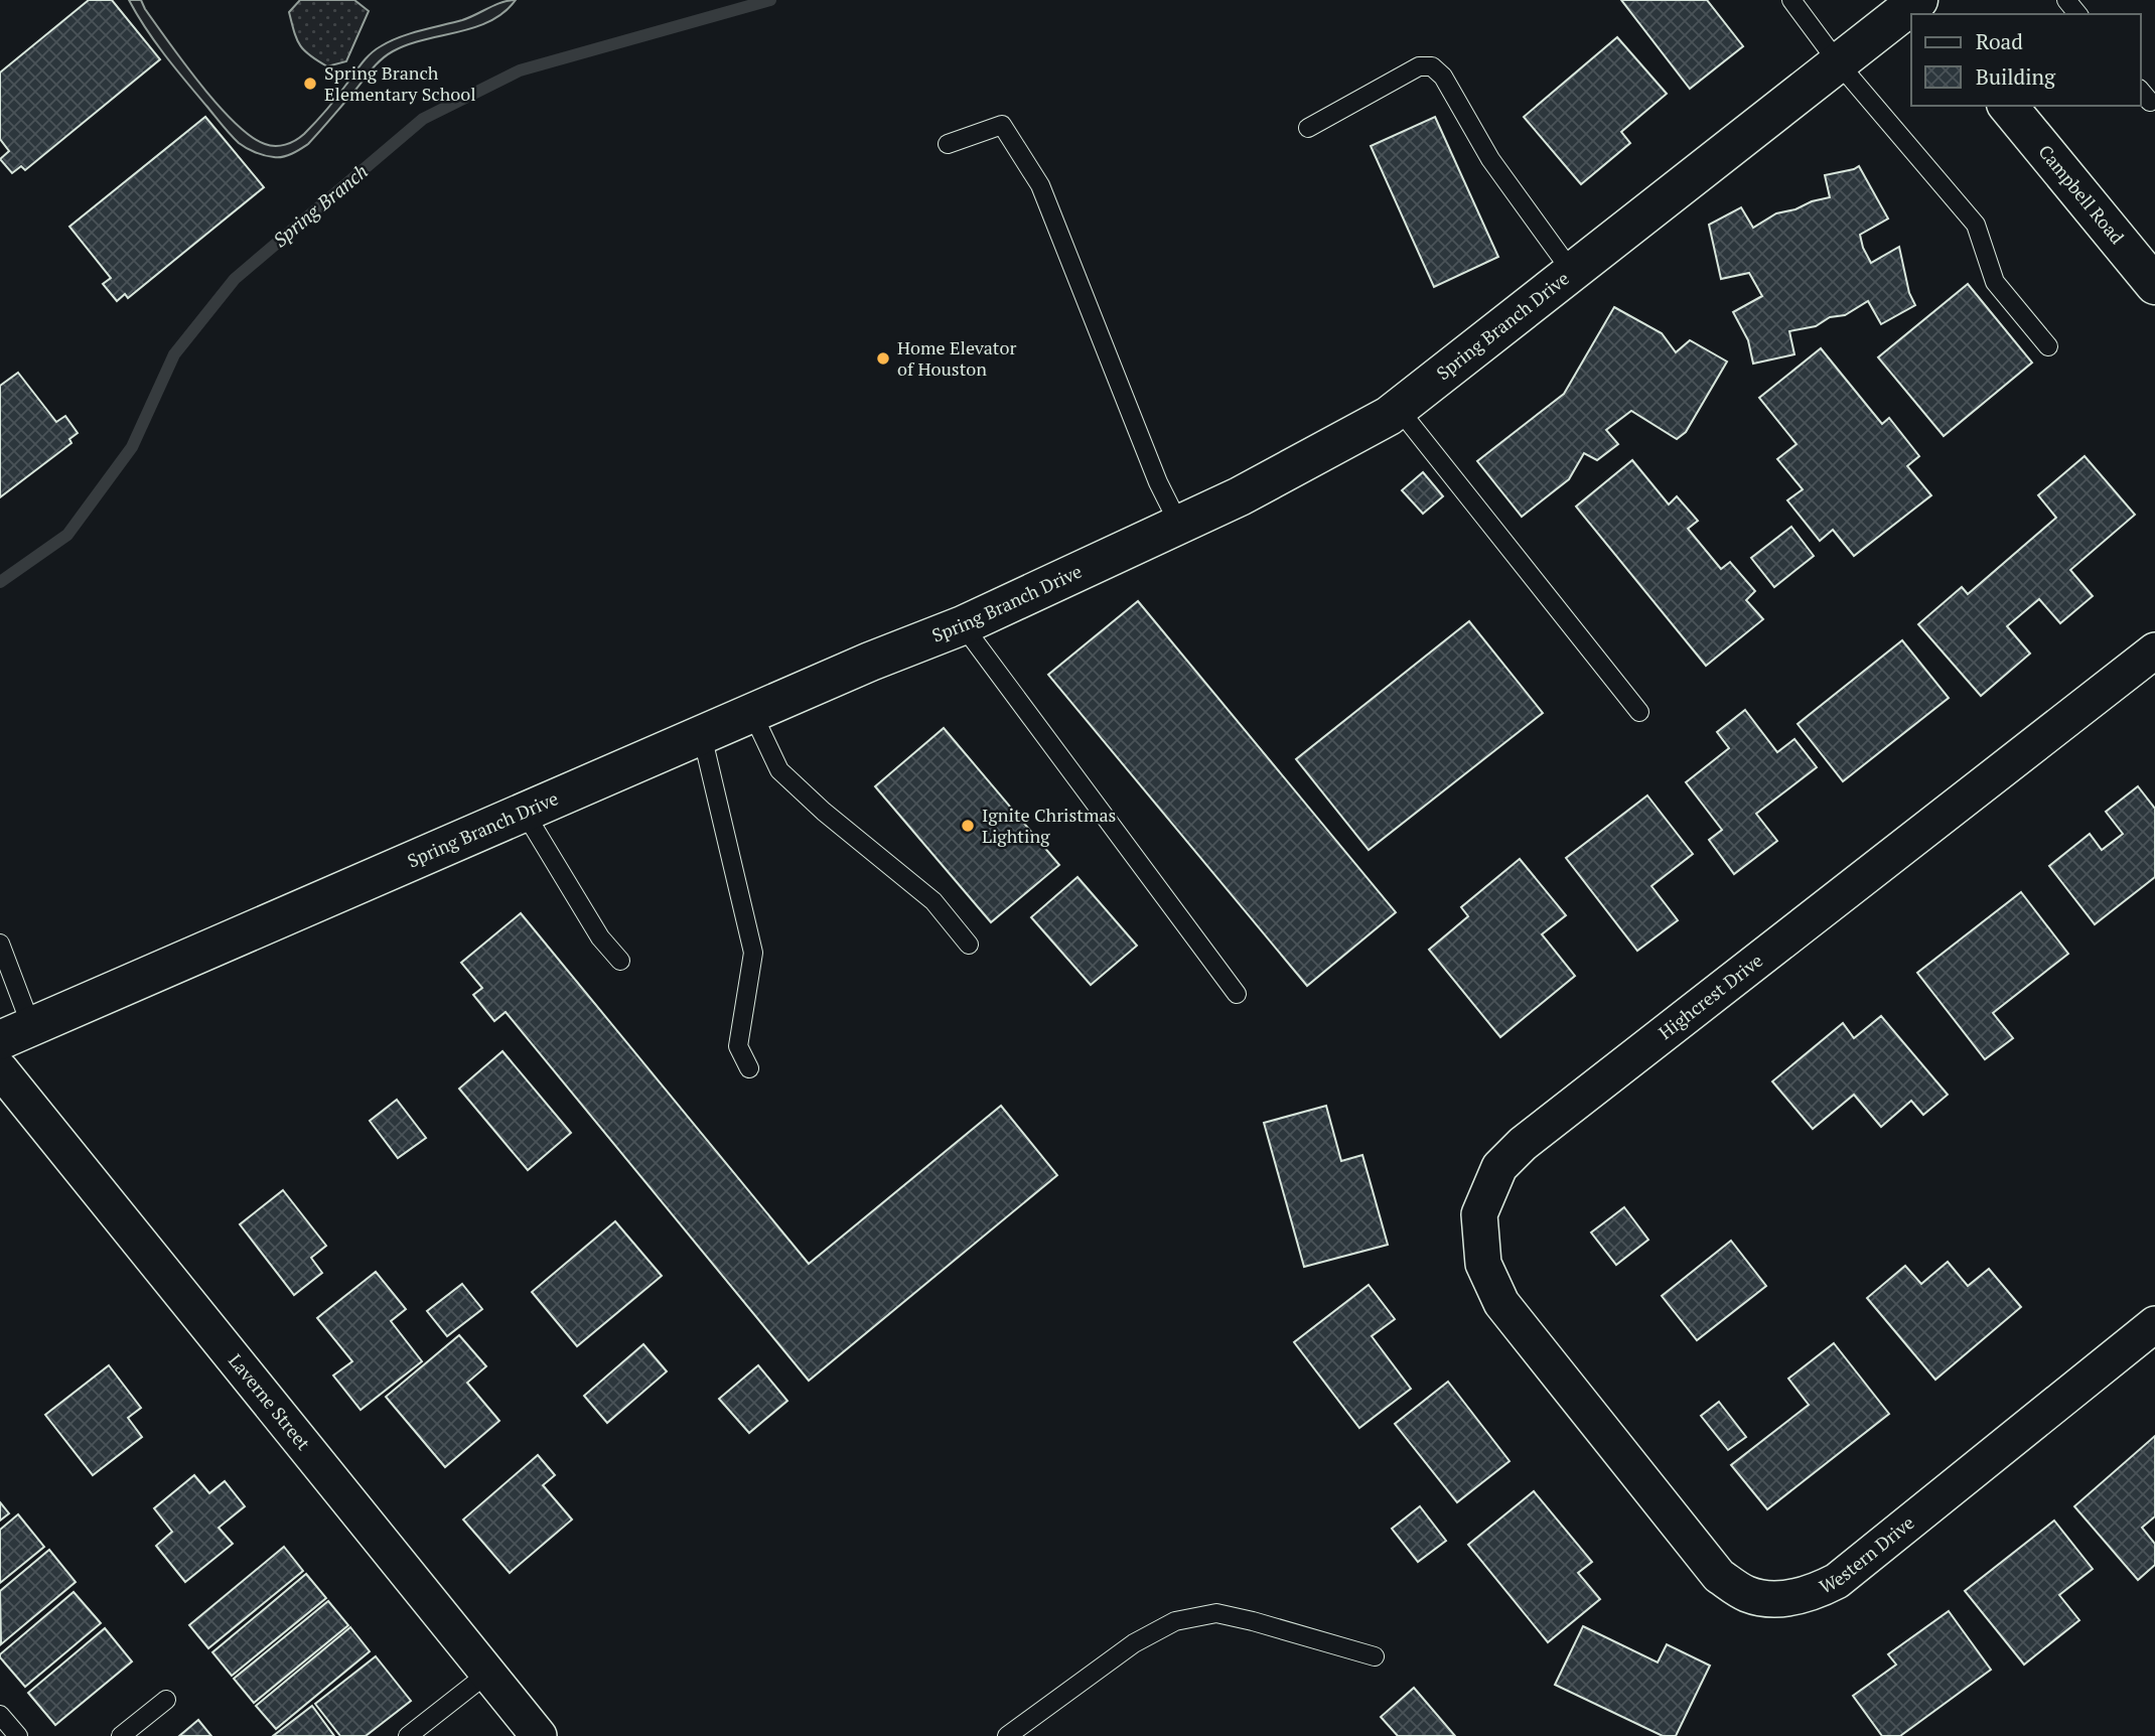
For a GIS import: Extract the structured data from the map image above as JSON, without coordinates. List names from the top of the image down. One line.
{"streets":{"street":["Campbell Road","Spring Branch Drive","Highcrest Drive","Laverne Street","Western Drive"]},"crossings":[["Highcrest Drive","Western Drive"]],"water":["Spring Branch"],"places":["Spring Branch Elementary School","Home Elevator of Houston","Ignite Christmas Lighting"],"legend":["Road","Building"]}
